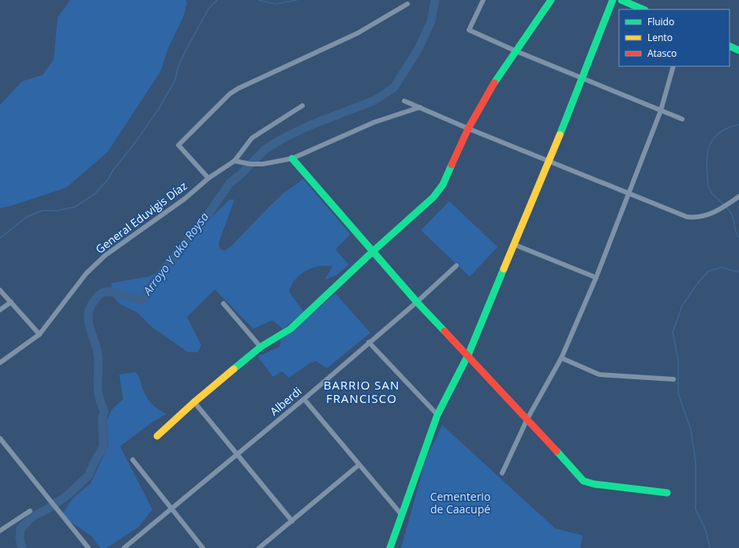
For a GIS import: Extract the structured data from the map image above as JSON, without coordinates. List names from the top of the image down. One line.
{"streets":{"street":["General Eduvigis Díaz","Alberdi"]},"districts":["BARRIO SAN FRANCISCO"],"water":["Arroyo Y aka Roysa"],"parks":["Cementerio de Caacupé"],"legend":["Fluido","Lento","Atasco"]}
